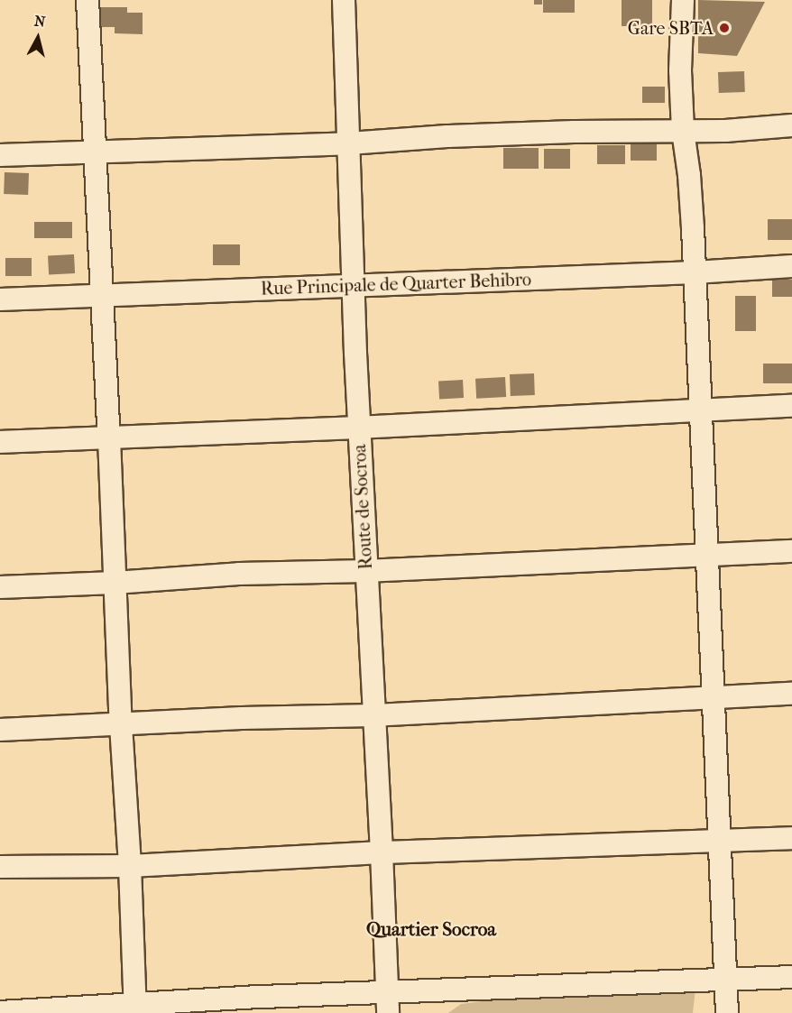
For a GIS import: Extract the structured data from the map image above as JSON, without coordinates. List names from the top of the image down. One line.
{"streets":{"street":["Rue Principale de Quarter Behibro","Route de Socroa"]},"crossings":[["Rue Principale de Quarter Behibro","Route de Socroa"]],"districts":["Quartier Socroa"],"places":["Gare SBTA"],"north":"top"}
